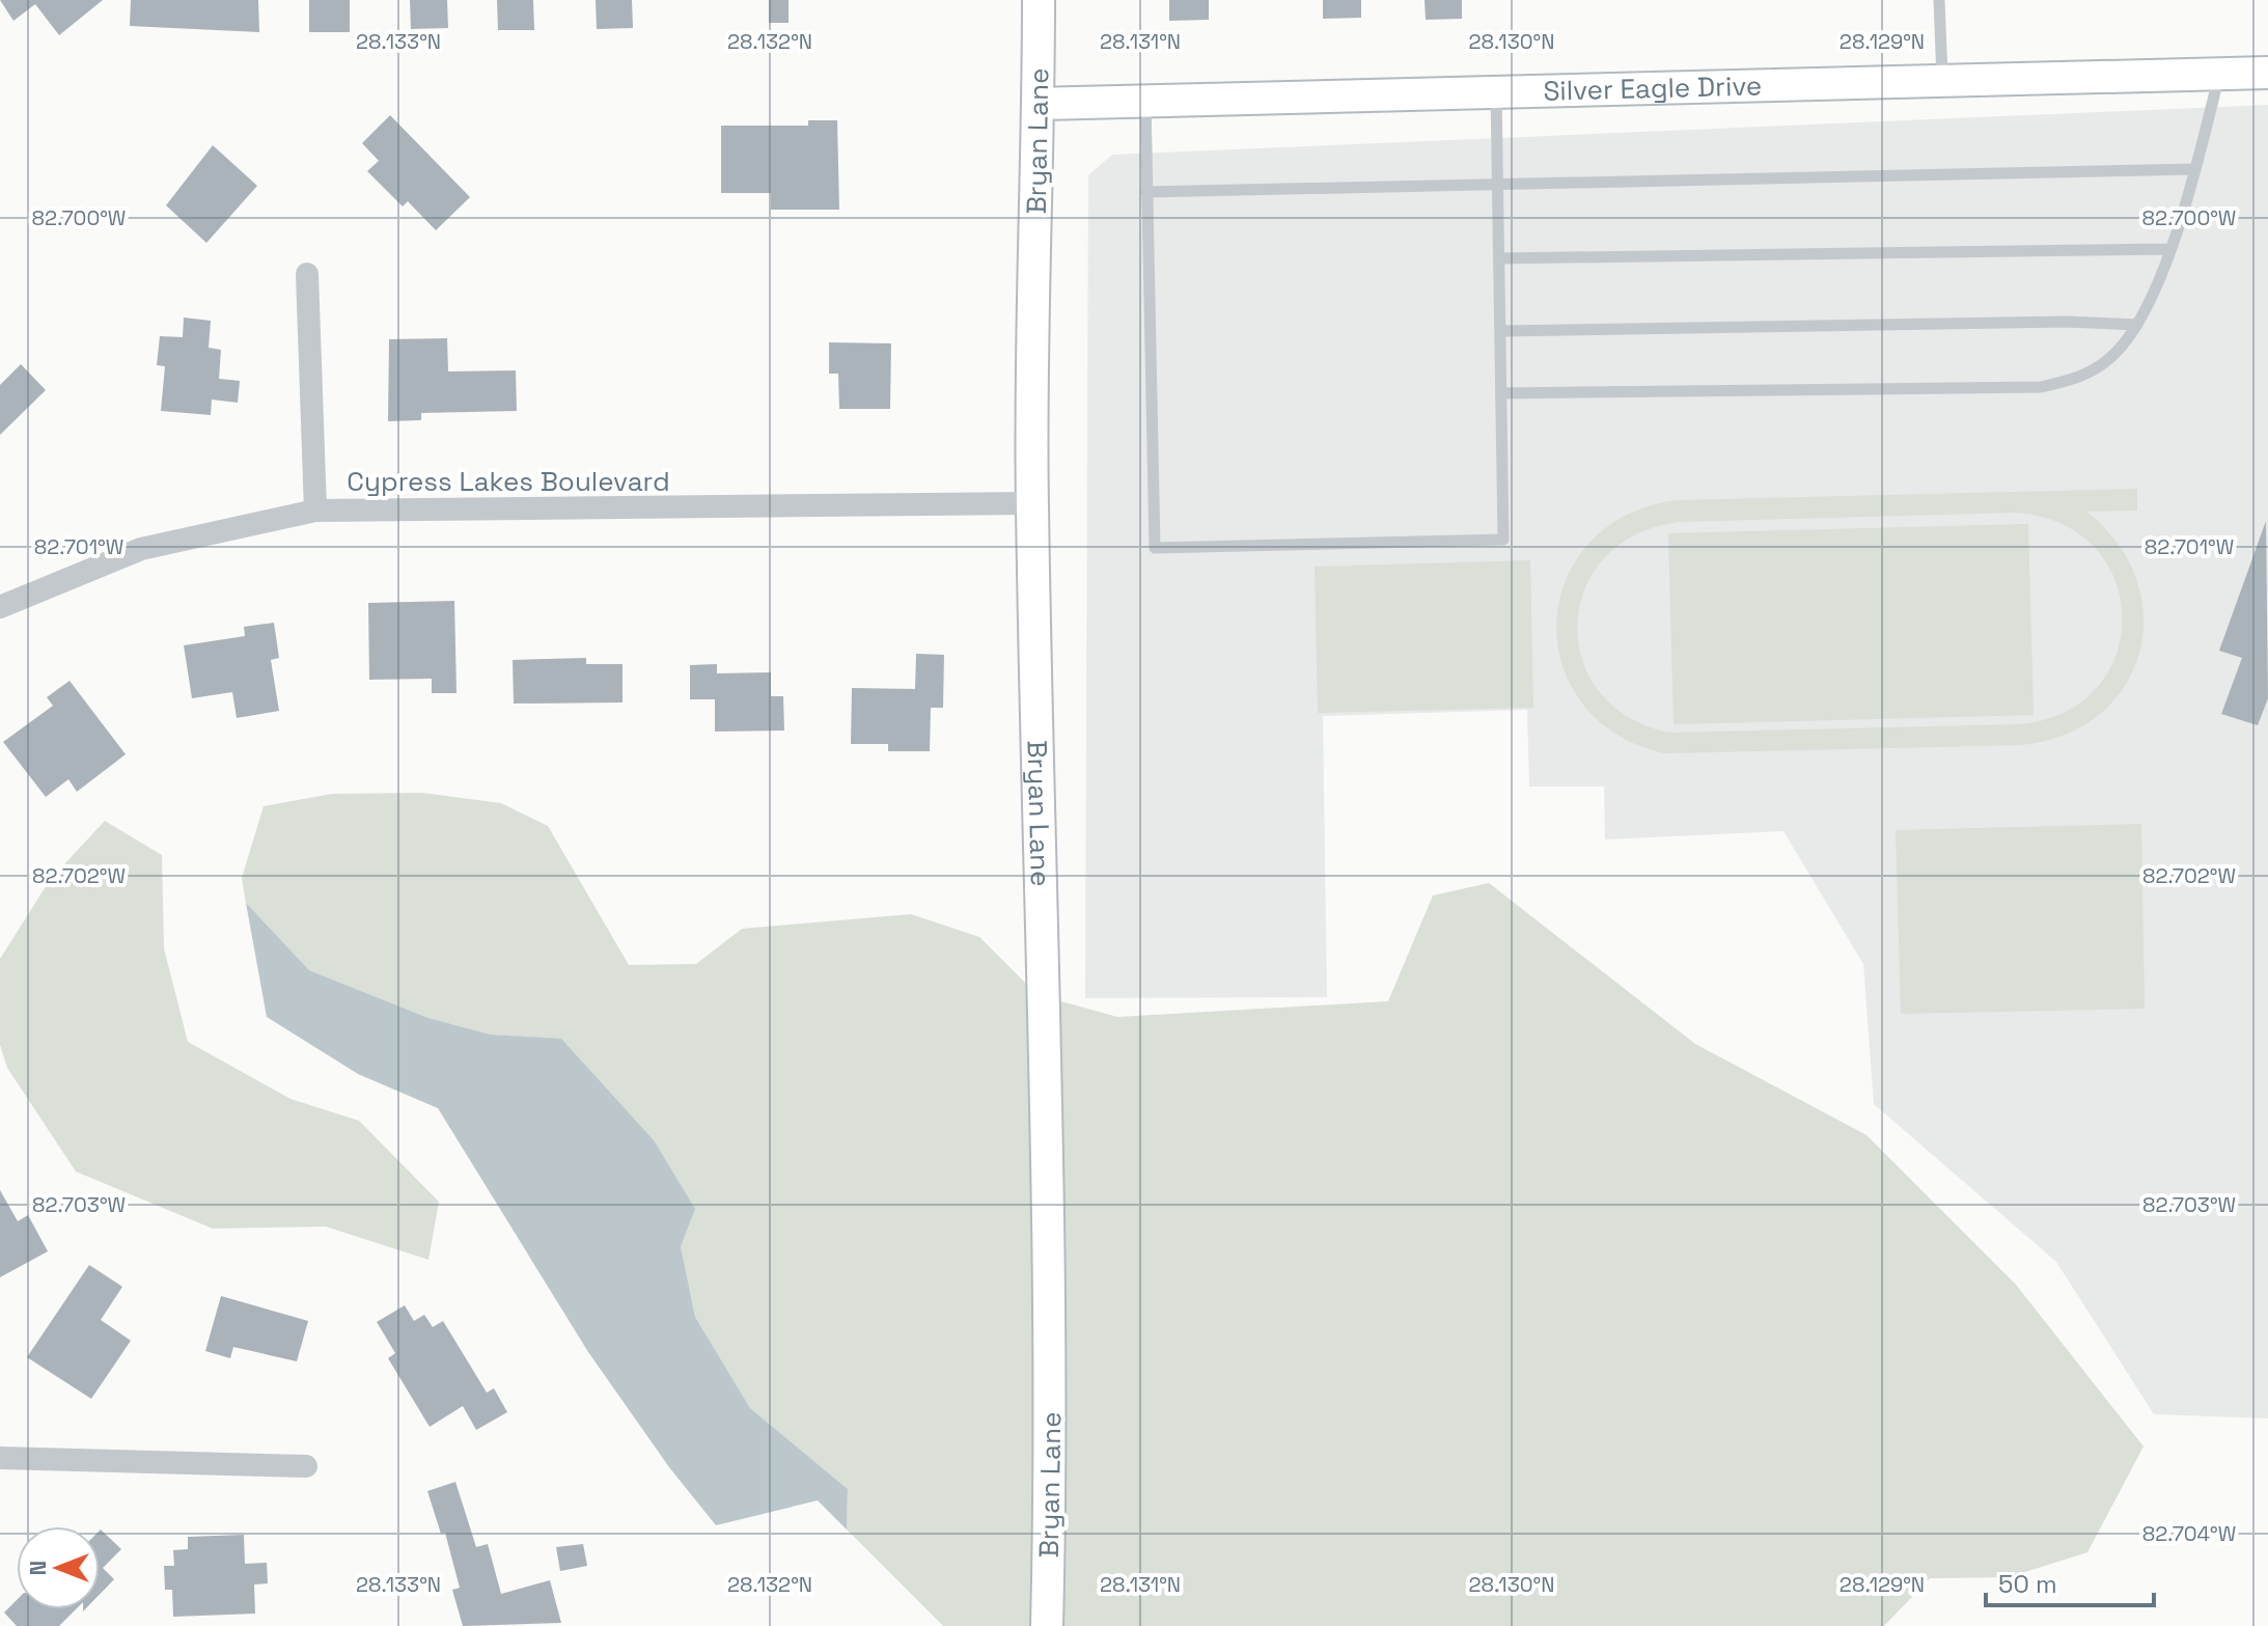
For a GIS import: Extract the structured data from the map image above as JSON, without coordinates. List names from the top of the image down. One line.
{"streets":{"street":["Silver Eagle Drive","Bryan Lane","Cypress Lakes Boulevard"]},"crossings":[["Silver Eagle Drive","Bryan Lane"],["Bryan Lane","Cypress Lakes Boulevard"]],"scale_bar":"50 m","north":"left","coordinates":["28.133°N","28.132°N","28.131°N","28.130°N","28.129°N","82.700°W","82.701°W","82.702°W","82.703°W","82.704°W"]}
